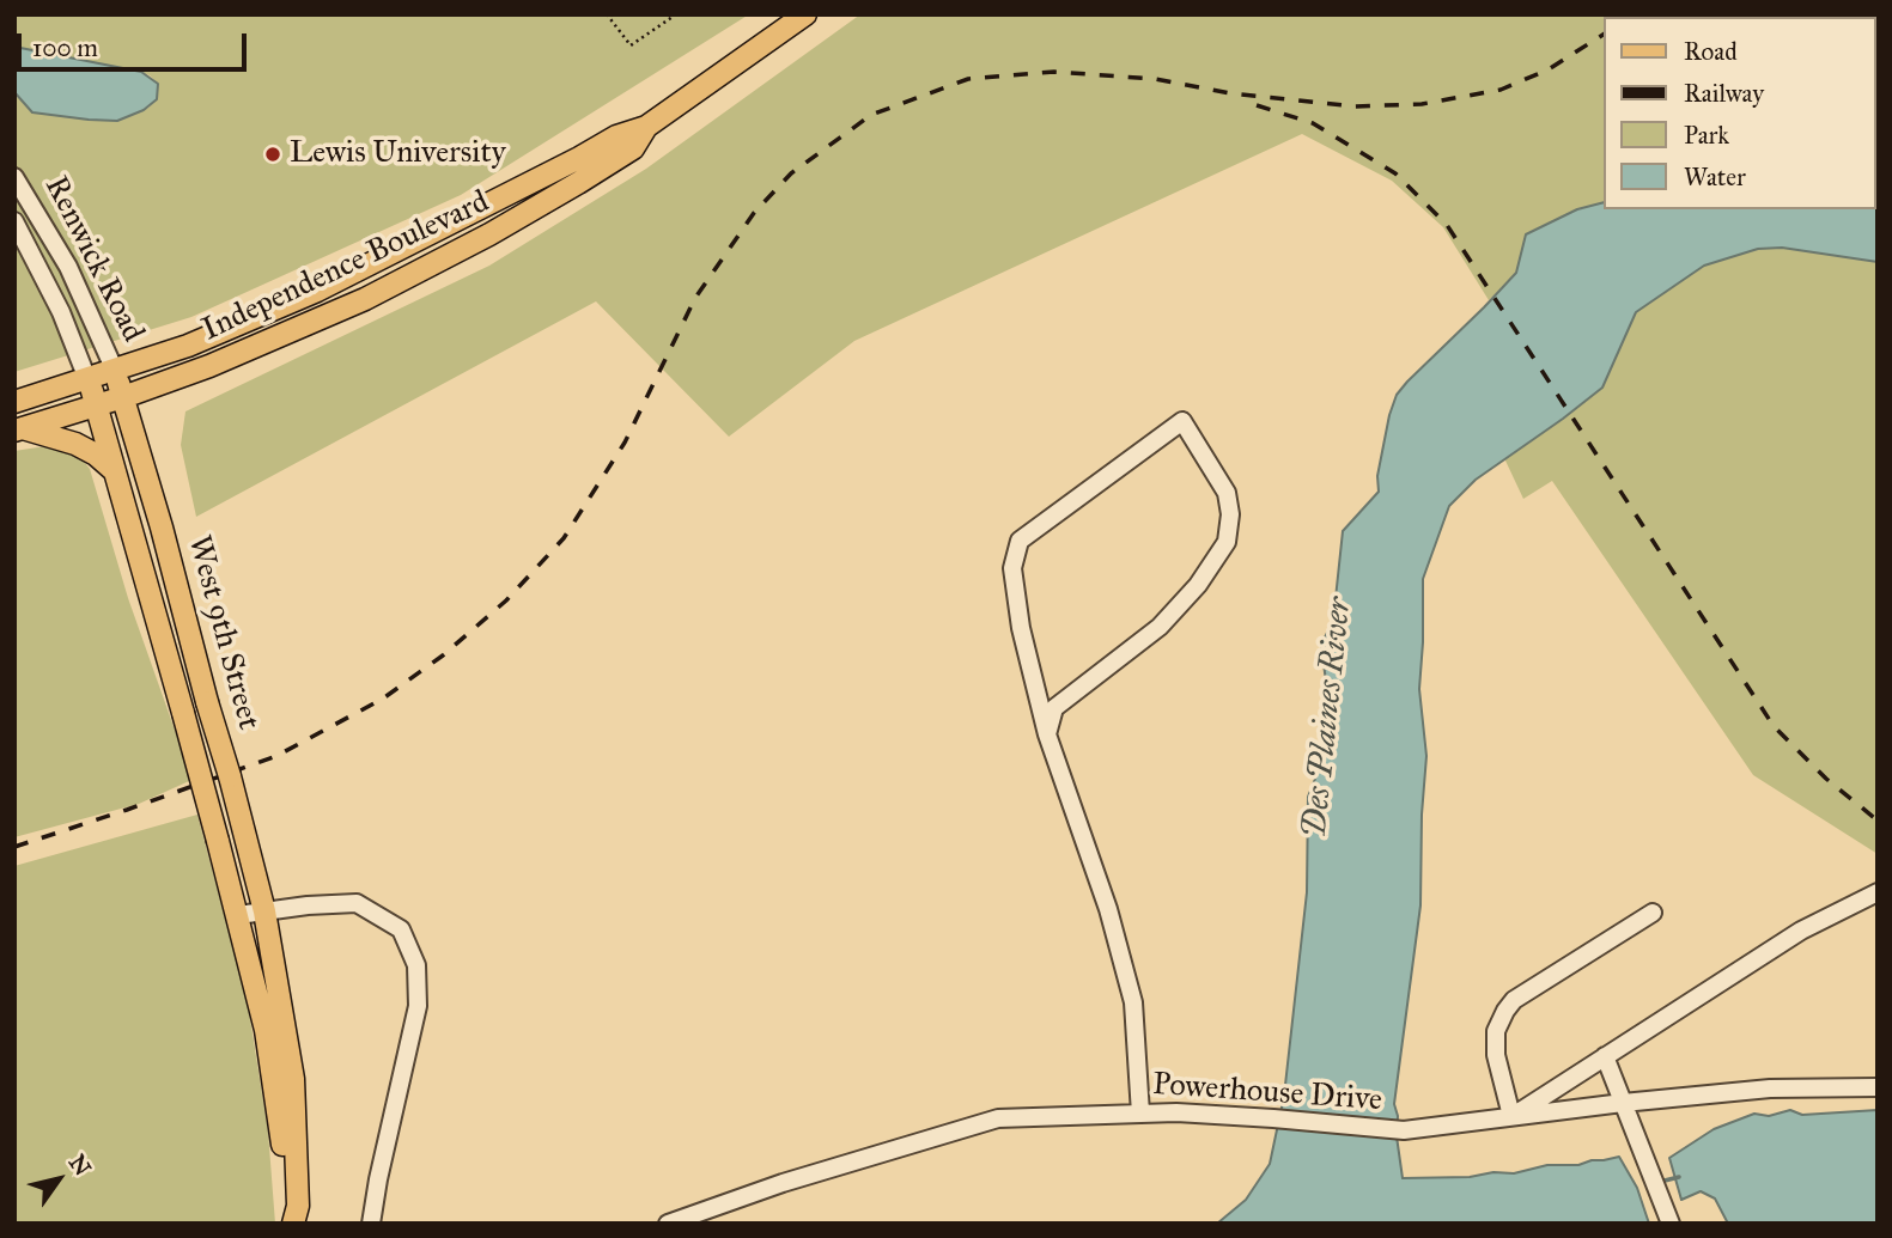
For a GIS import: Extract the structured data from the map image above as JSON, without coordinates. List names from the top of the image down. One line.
{"streets":{"main road":["Renwick Road","Independence Boulevard","West 9th Street"],"street":["Powerhouse Drive"]},"crossings":[["Renwick Road","Independence Boulevard"],["Renwick Road","West 9th Street"],["Independence Boulevard","West 9th Street"]],"water":["Des Plaines River"],"places":["Lewis University"],"legend":["Road","Railway","Park","Water"],"scale_bar":"100 m","north":"top right"}
